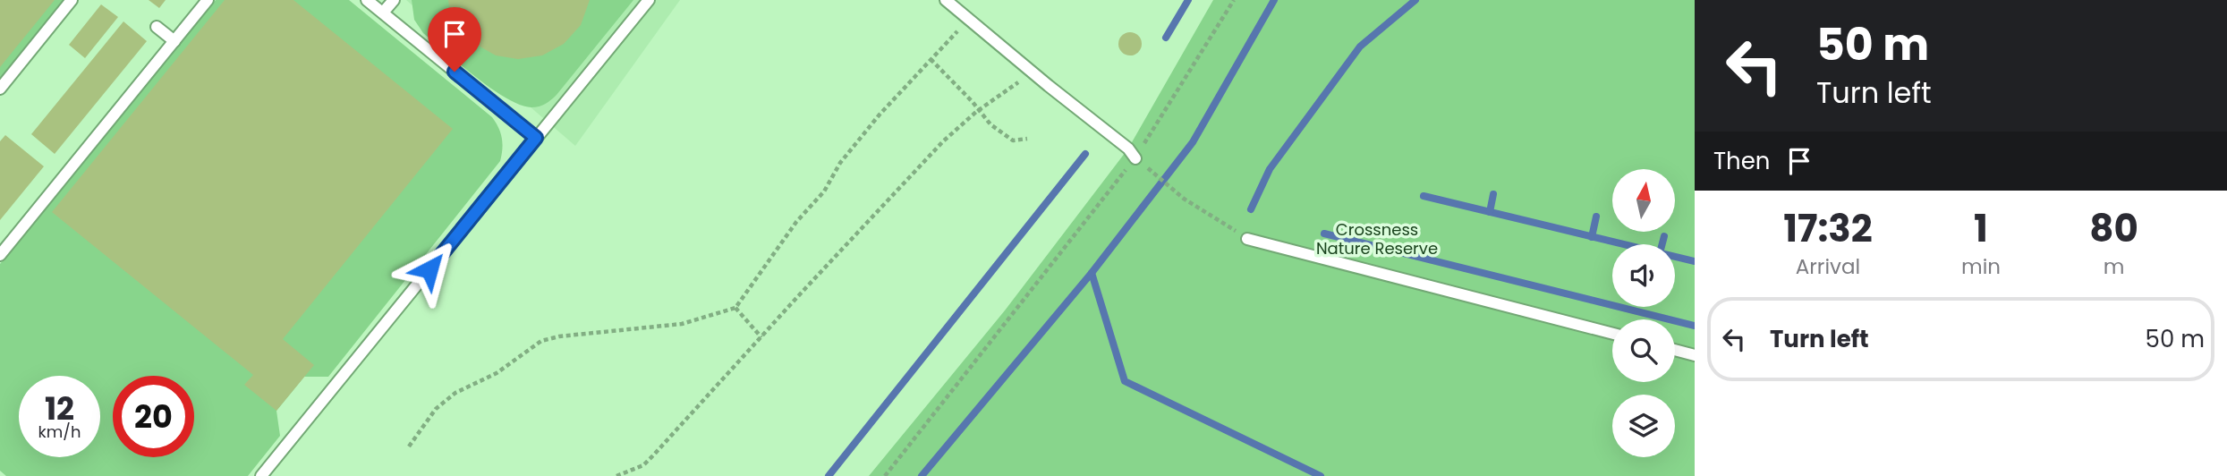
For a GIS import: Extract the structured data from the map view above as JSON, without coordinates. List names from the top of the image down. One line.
{"parks":["Crossness Nature Reserve"],"north":"top","page":{"turn":["50 m","Turn left"],"then":"Then","eta":["17:32","Arrival","1","min","80","m"],"list":[{"name":"Turn left","value":"50 m"}],"speed":"12 km/h","limit":"20"}}
